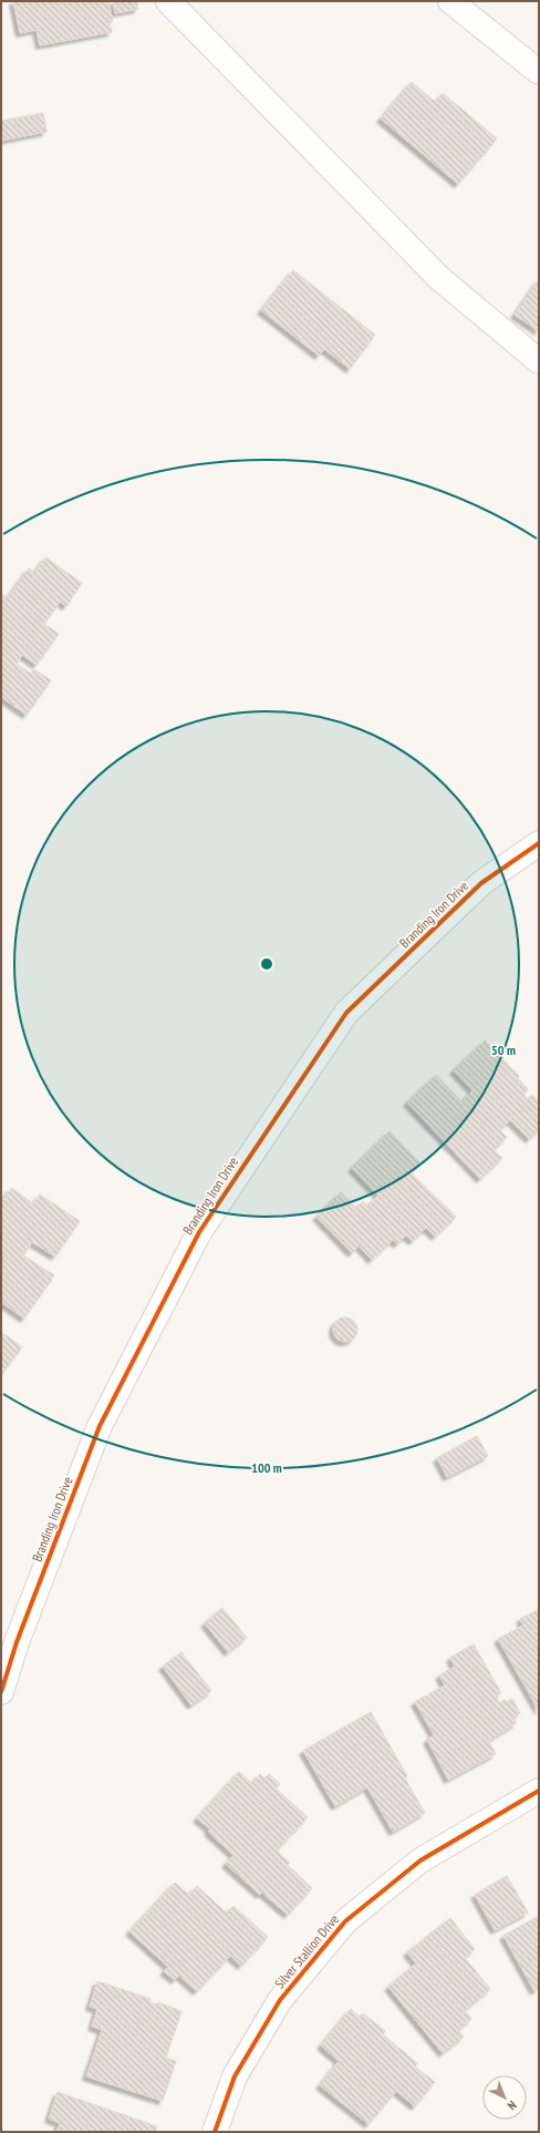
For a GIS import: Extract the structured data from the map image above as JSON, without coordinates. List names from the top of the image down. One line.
{"streets":{"street":["Branding Iron Drive","Silver Stallion Drive"]},"north":"bottom right","rings":["50 m","100 m"]}
